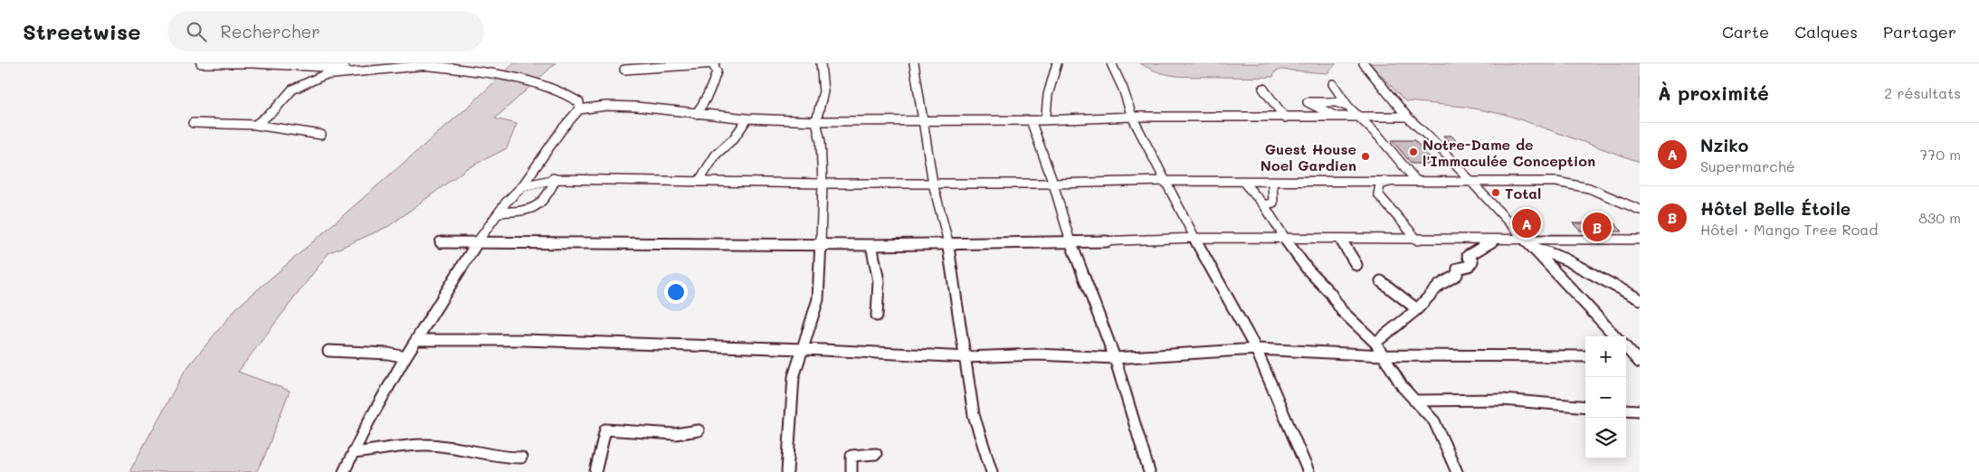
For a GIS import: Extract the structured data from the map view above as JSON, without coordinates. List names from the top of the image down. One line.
{"places":["Notre-Dame de l'Immaculée Conception","Guest House Noel Gardien","Total"],"page":{"header":"Streetwise","search":"Rechercher","nav":["Carte","Calques","Partager"],"heading":["À proximité","2 résultats"],"list":[{"mark":"A","name":"Nziko","note":"Supermarché","value":"770 m"},{"mark":"B","name":"Hôtel Belle Étoile","note":"Hôtel · Mango Tree Road","value":"830 m"}],"pins":["A","B"],"map_buttons":["+","−"]}}
